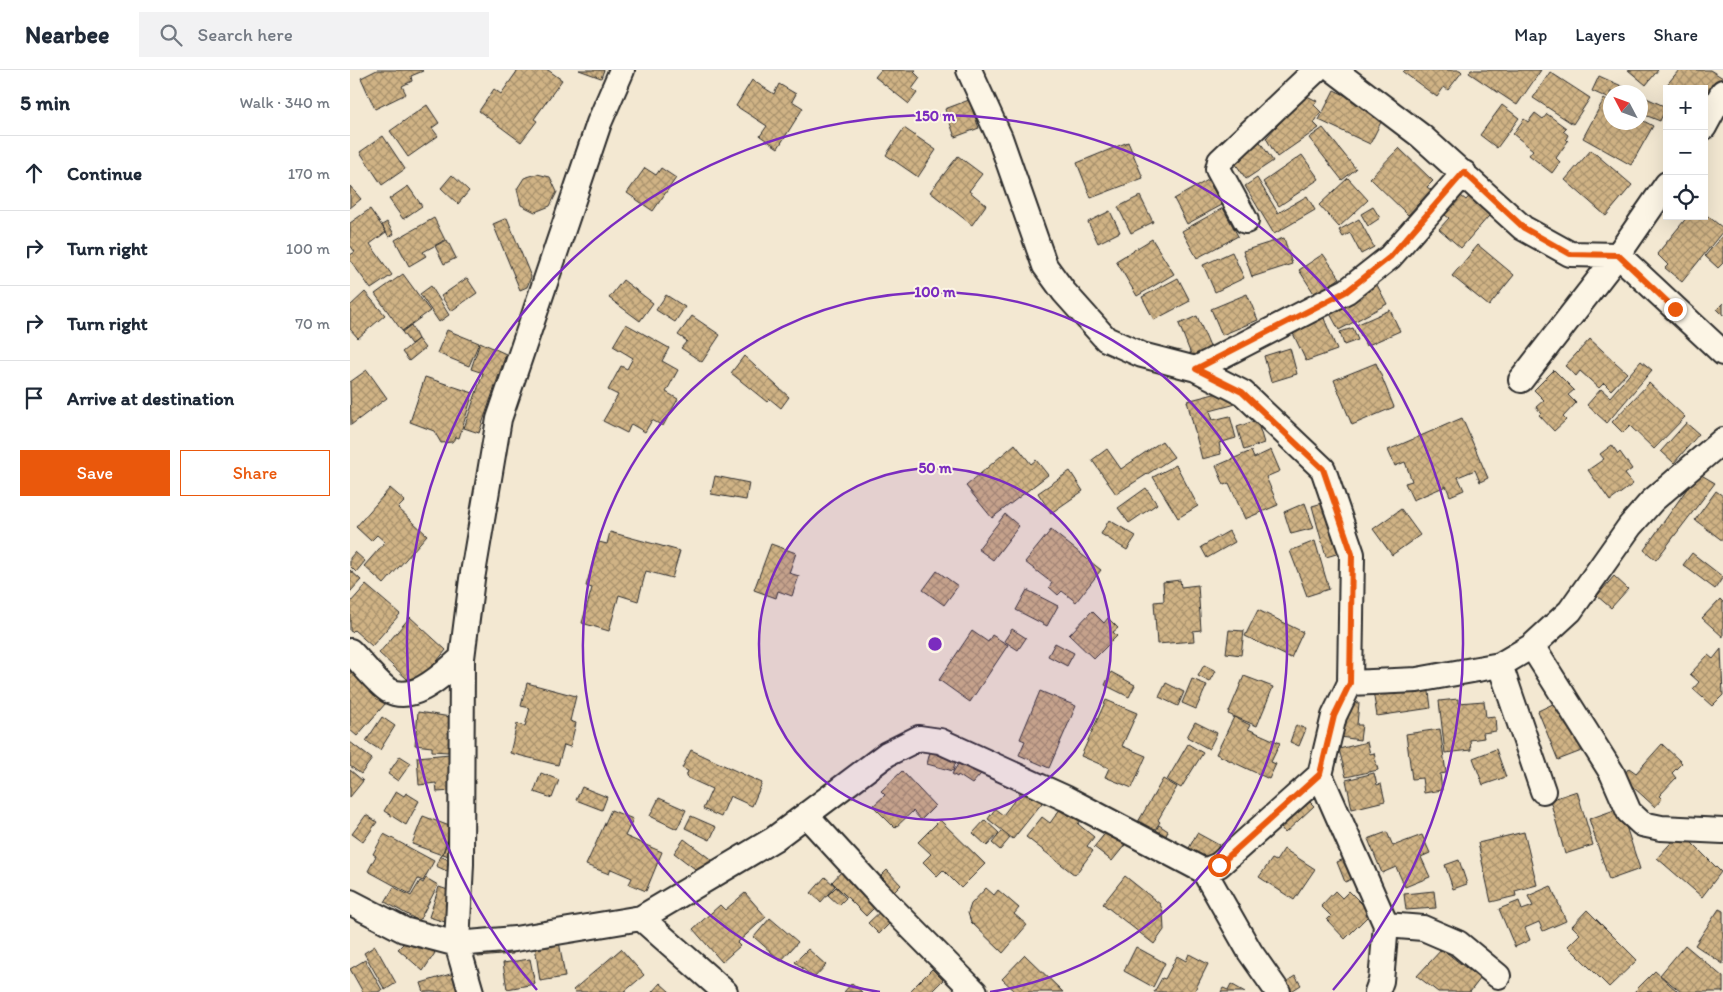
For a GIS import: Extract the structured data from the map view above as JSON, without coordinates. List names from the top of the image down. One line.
{"north":"top left","page":{"header":"Nearbee","search":"Search here","nav":["Map","Layers","Share"],"heading":["5 min","Walk · 340 m"],"map_buttons":["+","−"],"list":[["Continue","170 m"],["Turn right","100 m"],["Turn right","70 m"],"Arrive at destination"],"buttons":["Save","Share"]},"rings":["150 m","100 m","50 m"]}
